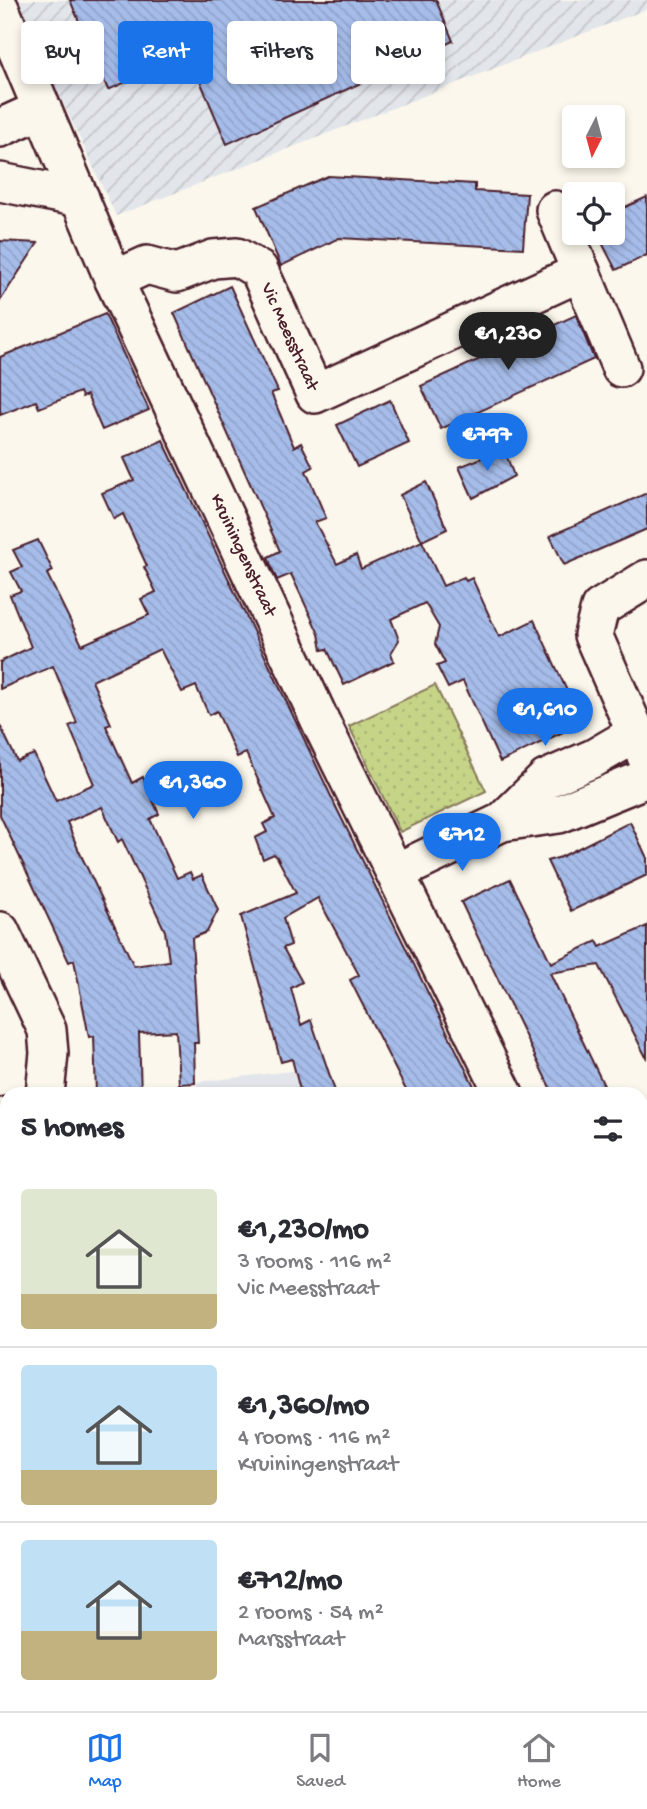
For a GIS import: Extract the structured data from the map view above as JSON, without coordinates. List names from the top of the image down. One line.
{"streets":{"street":["Vic Meesstraat","Kruiningenstraat"]},"crossings":[["Vic Meesstraat","Kruiningenstraat"]],"north":"bottom","page":{"chip":["Buy","Rent","Filters","New"],"price":["€1,230","€797","€1,610","€1,360","€712"],"heading":"5 homes","list":[{"name":"€1,230/mo","note":"3 rooms · 116 m² · Vic Meesstraat"},{"name":"€1,360/mo","note":"4 rooms · 116 m² · Kruiningenstraat"},{"name":"€712/mo","note":"2 rooms · 54 m² · Marsstraat"}],"tabs":["Map","Saved","Home"]}}
